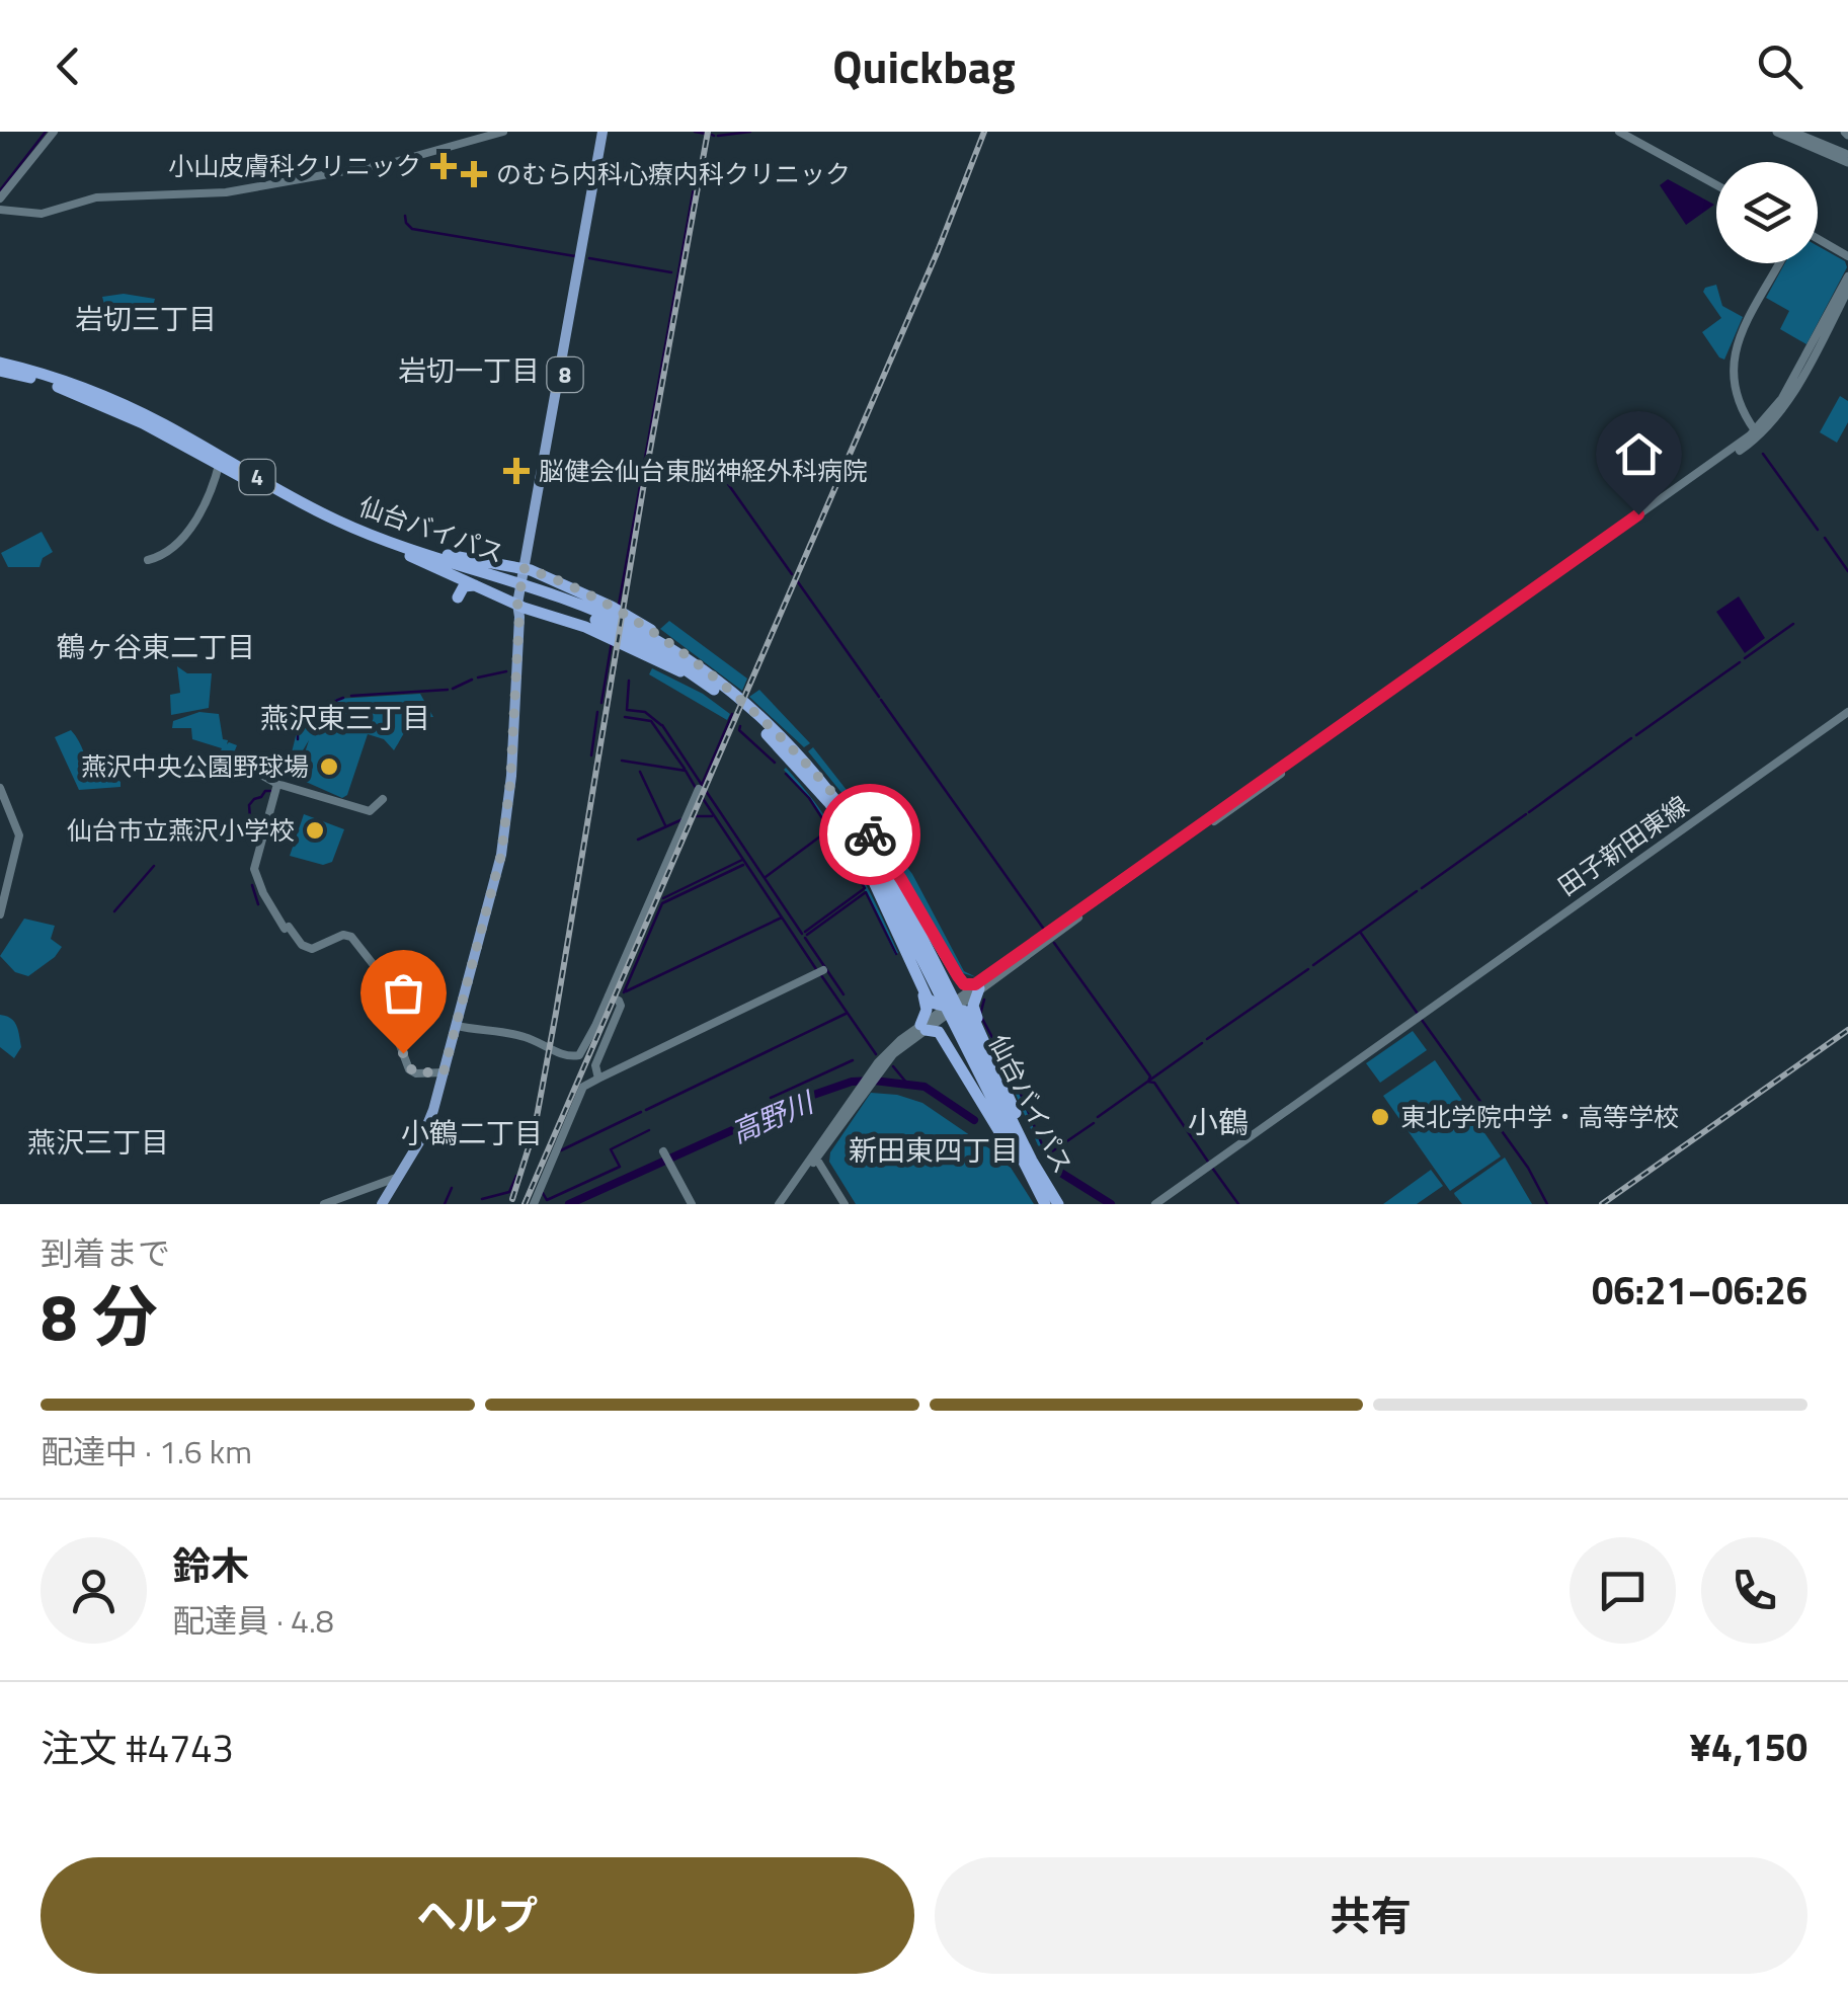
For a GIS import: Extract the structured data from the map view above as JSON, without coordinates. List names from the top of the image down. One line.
{"streets":{"highway":["4","仙台バイパス"],"main road":["8"],"street":["田子新田東線"]},"districts":["岩切三丁目","岩切一丁目","鶴ヶ谷東二丁目","燕沢東三丁目","小鶴","小鶴二丁目","燕沢三丁目","新田東四丁目"],"water":["高野川"],"places":{"health":["小山皮膚科クリニック","のむら内科心療内科クリニック","脳健会仙台東脳神経外科病院"],"other":["燕沢中央公園野球場","仙台市立燕沢小学校","東北学院中学・高等学校"]},"page":{"header":"Quickbag","heading":["8 分","到着まで","06:21–06:26"],"panel":["鈴木","配達員 · 4.8","注文 #4743","¥4,150"],"bar":"配達中 · 1.6 km","buttons":["ヘルプ","共有"]}}
